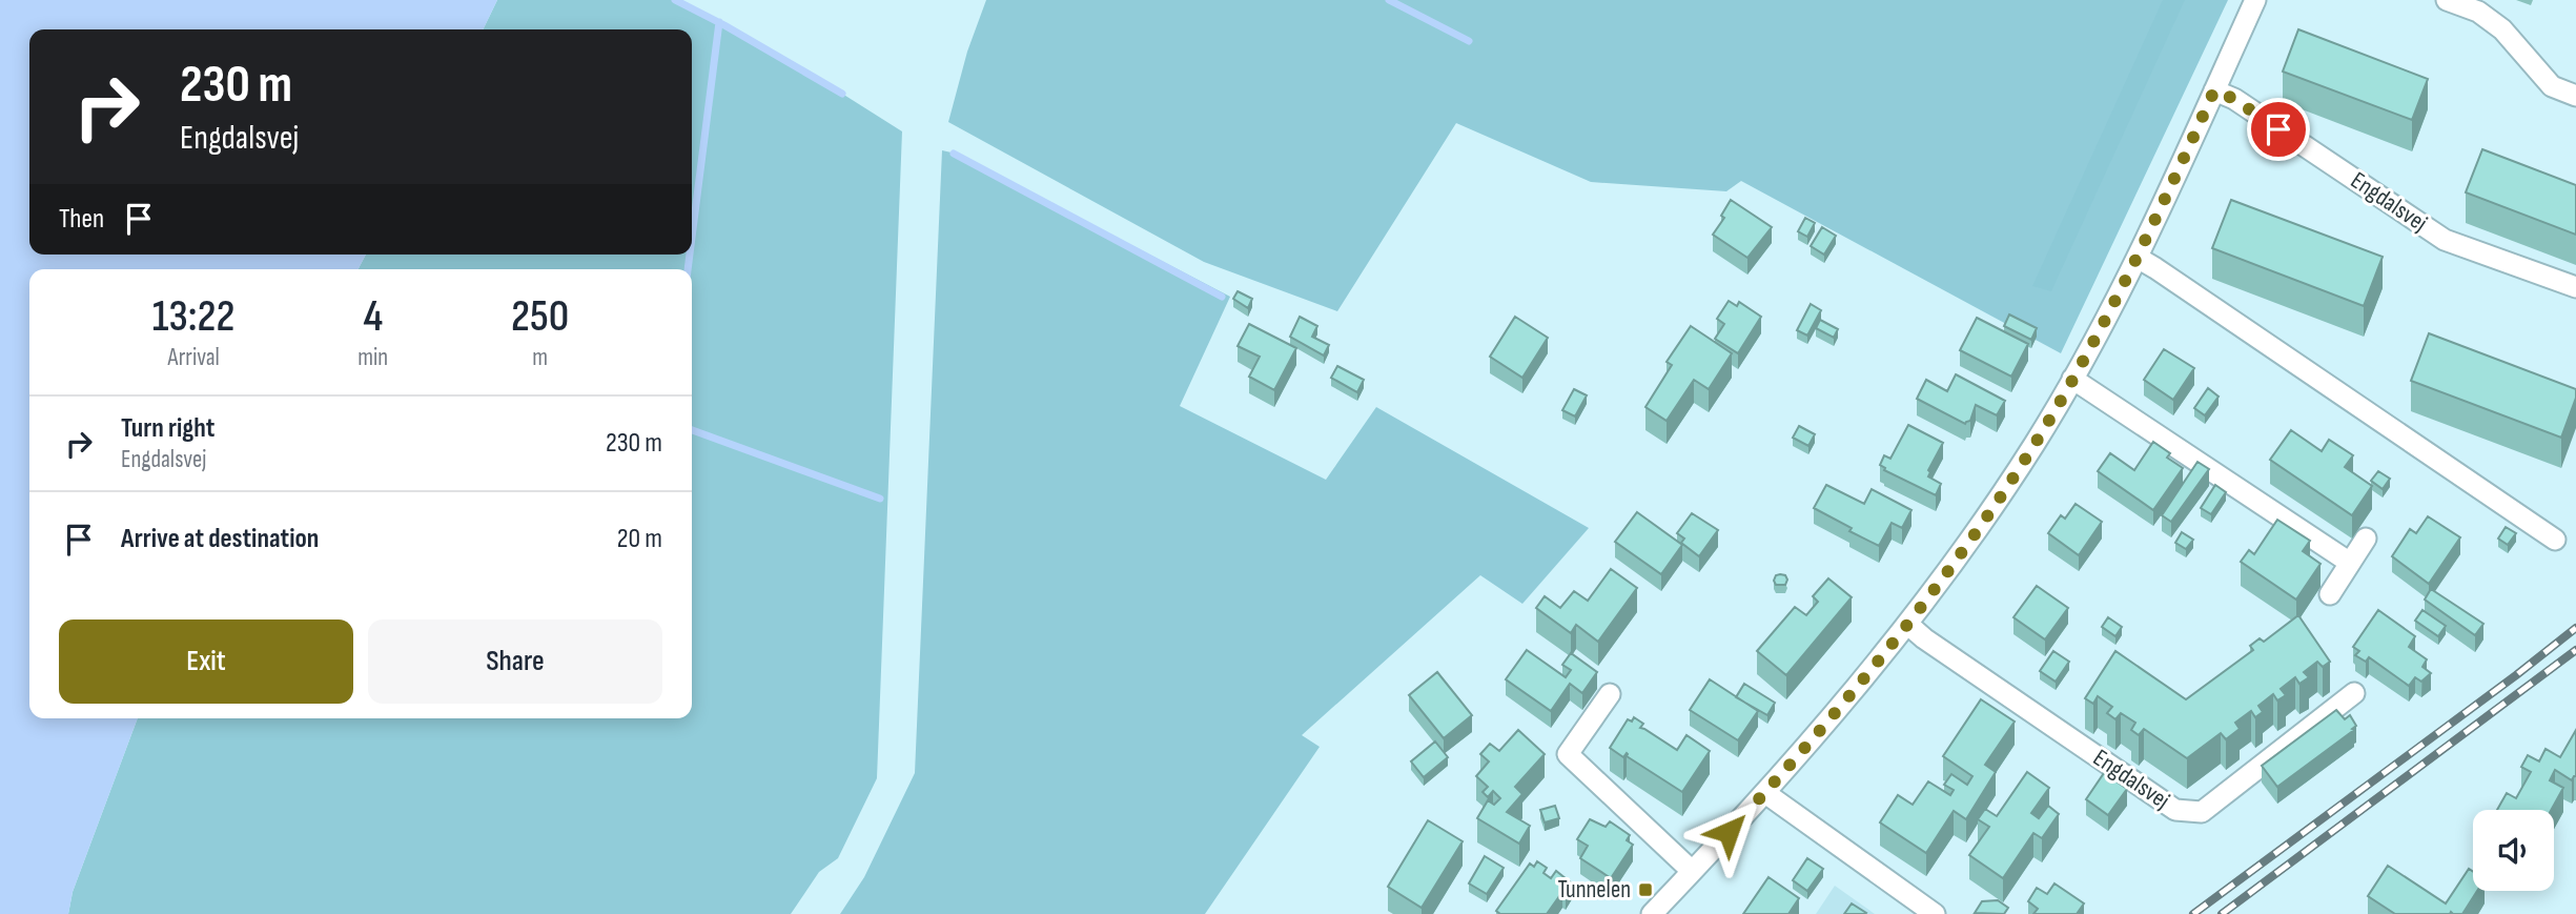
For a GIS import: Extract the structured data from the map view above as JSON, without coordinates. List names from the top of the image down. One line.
{"streets":{"street":["Engdalsvej"]},"places":{"transit":["Tunnelen"]},"page":{"turn":["230 m","Engdalsvej"],"then":"Then","eta":["13:22","Arrival","4","min","250","m"],"list":[{"name":"Turn right","note":"Engdalsvej","value":"230 m"},{"name":"Arrive at destination","value":"20 m"}],"buttons":["Exit","Share"]}}
